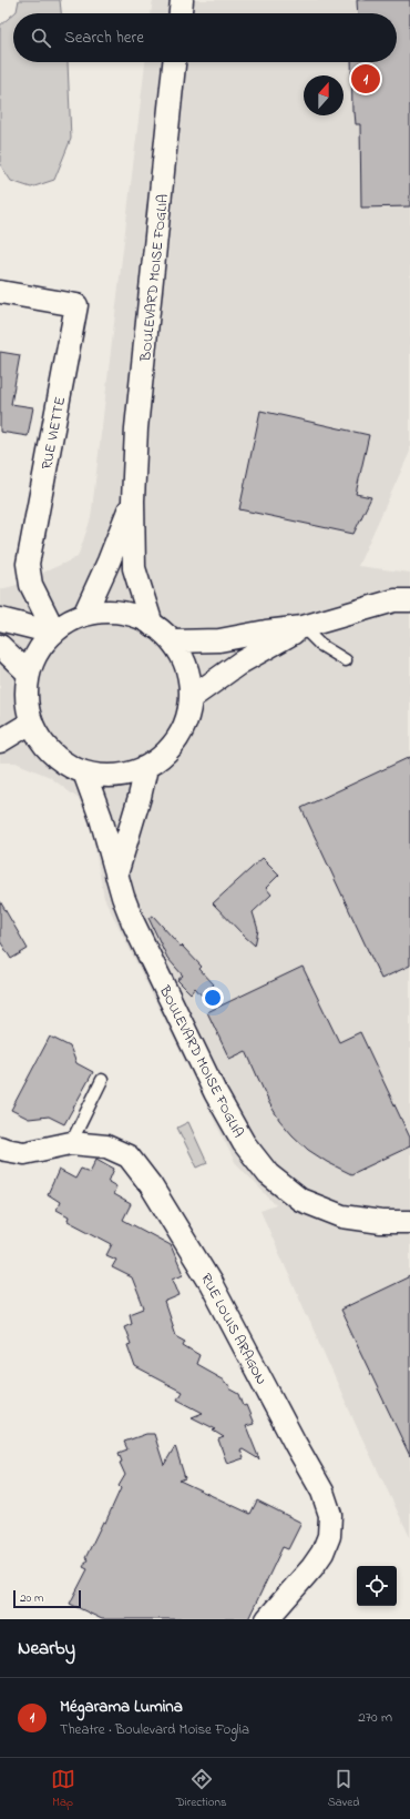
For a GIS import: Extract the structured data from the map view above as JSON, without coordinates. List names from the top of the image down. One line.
{"streets":{"street":["BOULEVARD MOISE FOGLIA","RUE VIETTE","RUE LOUIS ARAGON"]},"scale_bar":"20 m","north":"top","page":{"search":"Search here","pins":"1","scale":"20 m","heading":"Nearby","list":[{"mark":"1","name":"Mégarama Lumina","note":"Theatre · Boulevard Moise Foglia","value":"270 m"}],"nav":["Map","Directions","Saved"]}}
